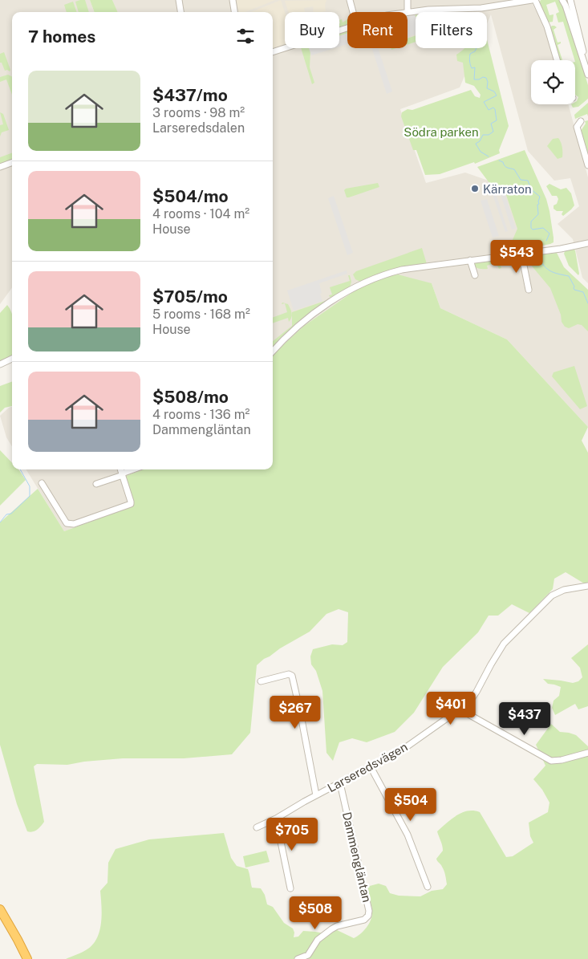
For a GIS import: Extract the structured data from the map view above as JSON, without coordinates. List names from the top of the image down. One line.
{"streets":{"street":["Larseredsvägen","Dammengläntan"]},"crossings":[["Larseredsvägen","Dammengläntan"]],"parks":["Södra parken"],"places":["Kärraton"],"page":{"chip":["Buy","Rent","Filters"],"heading":"7 homes","list":[{"name":"$437/mo","note":"3 rooms · 98 m² · Larseredsdalen"},{"name":"$504/mo","note":"4 rooms · 104 m² · House"},{"name":"$705/mo","note":"5 rooms · 168 m² · House"},{"name":"$508/mo","note":"4 rooms · 136 m² · Dammengläntan"}],"price":["$543","$401","$267","$437","$504","$705","$508"]}}
